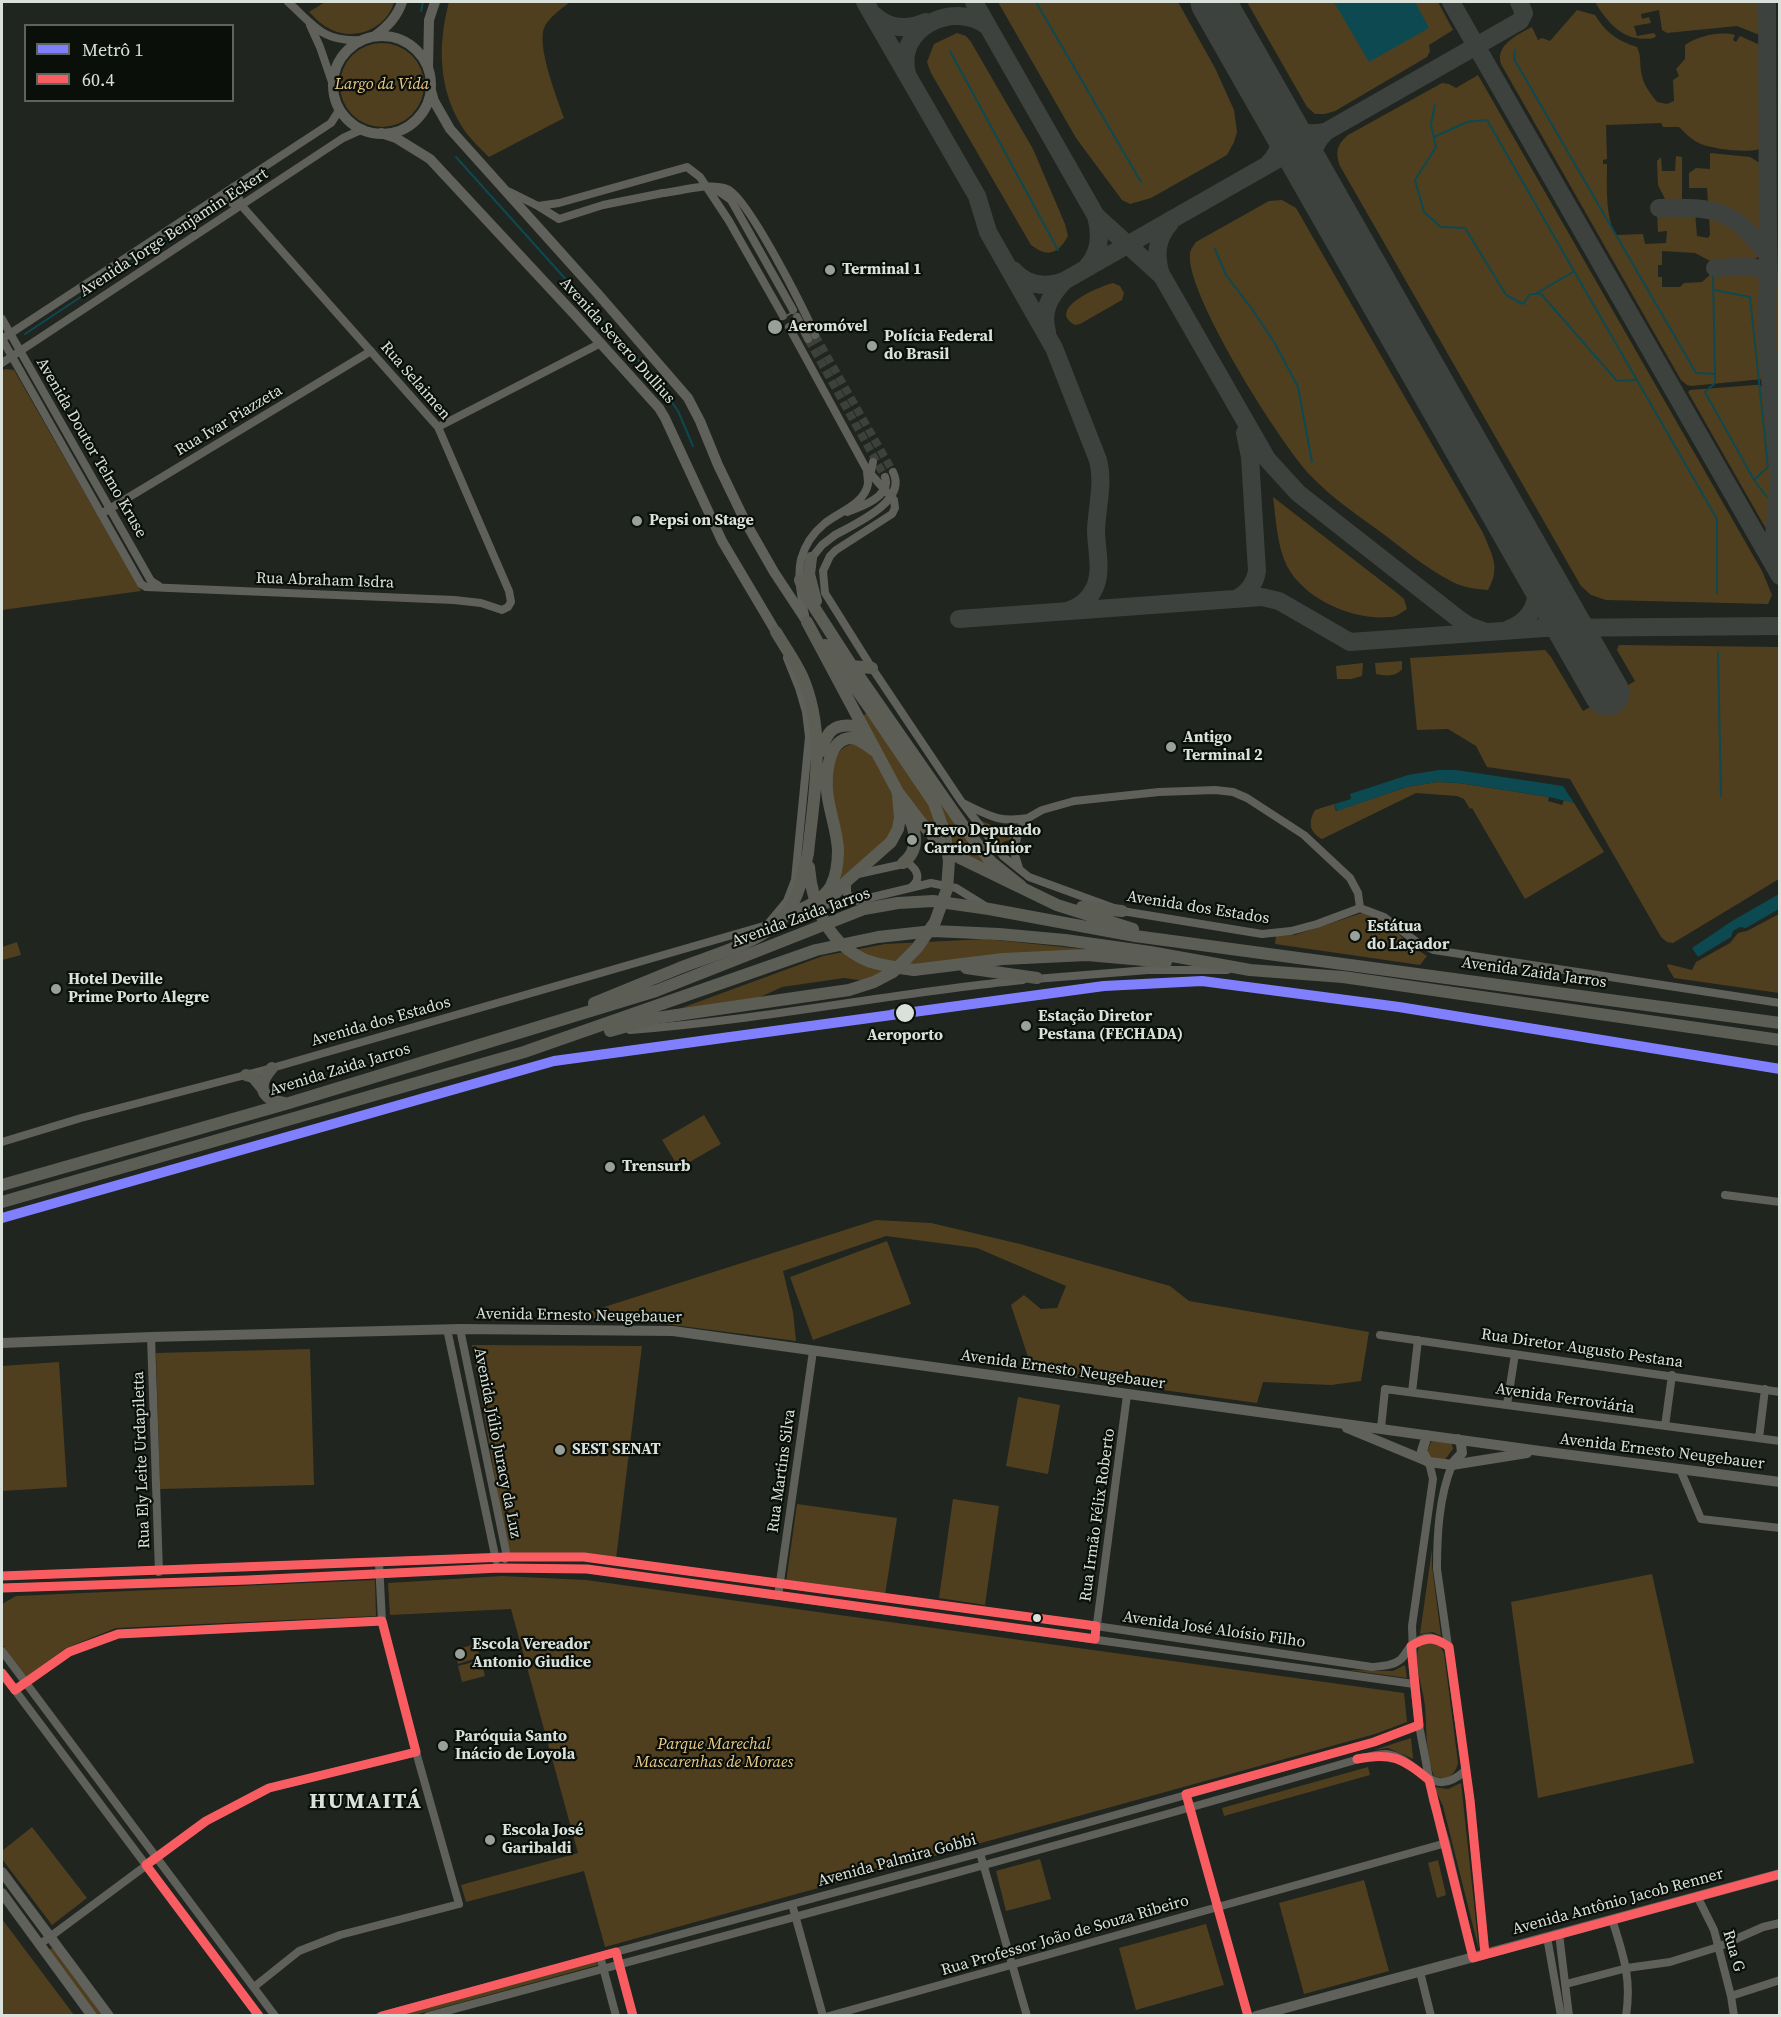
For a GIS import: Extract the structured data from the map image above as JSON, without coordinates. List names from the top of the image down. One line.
{"streets":{"highway":["Avenida Zaida Jarros"],"main road":["Avenida Severo Dullius","Avenida Ernesto Neugebauer","Avenida Antônio Jacob Renner"],"street":["Avenida Jorge Benjamin Eckert","Rua Selaimen","Rua Ivar Piazzeta","Avenida Doutor Telmo Kruse","Rua Abraham Isdra","Avenida dos Estados","Rua Diretor Augusto Pestana","Avenida Ferroviária","Avenida Júlio Juracy da Luz","Rua Ely Leite Urdapiletta","Rua Martins Silva","Rua Irmão Félix Roberto","Avenida José Aloísio Filho","Avenida Palmira Gobbi","Rua Professor João de Souza Ribeiro","Rua G"]},"crossings":[["Avenida Jorge Benjamin Eckert","Avenida Severo Dullius"],["Avenida Jorge Benjamin Eckert","Rua Selaimen"],["Avenida Jorge Benjamin Eckert","Avenida Doutor Telmo Kruse"],["Avenida Severo Dullius","Avenida dos Estados"],["Rua Selaimen","Rua Ivar Piazzeta"],["Rua Selaimen","Rua Abraham Isdra"],["Rua Ivar Piazzeta","Avenida Doutor Telmo Kruse"],["Avenida Doutor Telmo Kruse","Rua Abraham Isdra"],["Avenida Ernesto Neugebauer","Avenida Ferroviária"],["Avenida Ernesto Neugebauer","Avenida Júlio Juracy da Luz"],["Avenida Ernesto Neugebauer","Rua Ely Leite Urdapiletta"],["Avenida Ernesto Neugebauer","Rua Martins Silva"],["Avenida Ernesto Neugebauer","Rua Irmão Félix Roberto"],["Avenida Júlio Juracy da Luz","Avenida José Aloísio Filho"],["Rua Ely Leite Urdapiletta","Avenida José Aloísio Filho"],["Rua Martins Silva","Avenida José Aloísio Filho"],["Rua Irmão Félix Roberto","Avenida José Aloísio Filho"],["Avenida Antônio Jacob Renner","Rua G"]],"districts":["HUMAITÁ"],"parks":["Largo da Vida","Parque Marechal Mascarenhas de Moraes"],"places":["Terminal 1","Aeromóvel","Polícia Federal do Brasil","Pepsi on Stage","Antigo Terminal 2","Trevo Deputado Carrion Júnior","Estátua do Laçador","Hotel Deville Prime Porto Alegre","Aeroporto","Estação Diretor Pestana (FECHADA)","Trensurb","SEST SENAT","Escola Vereador Antonio Giudice","Paróquia Santo Inácio de Loyola","Escola José Garibaldi"],"lines":["metro line 1","transit line 60.4"],"legend":["Metrô 1","60.4"]}
